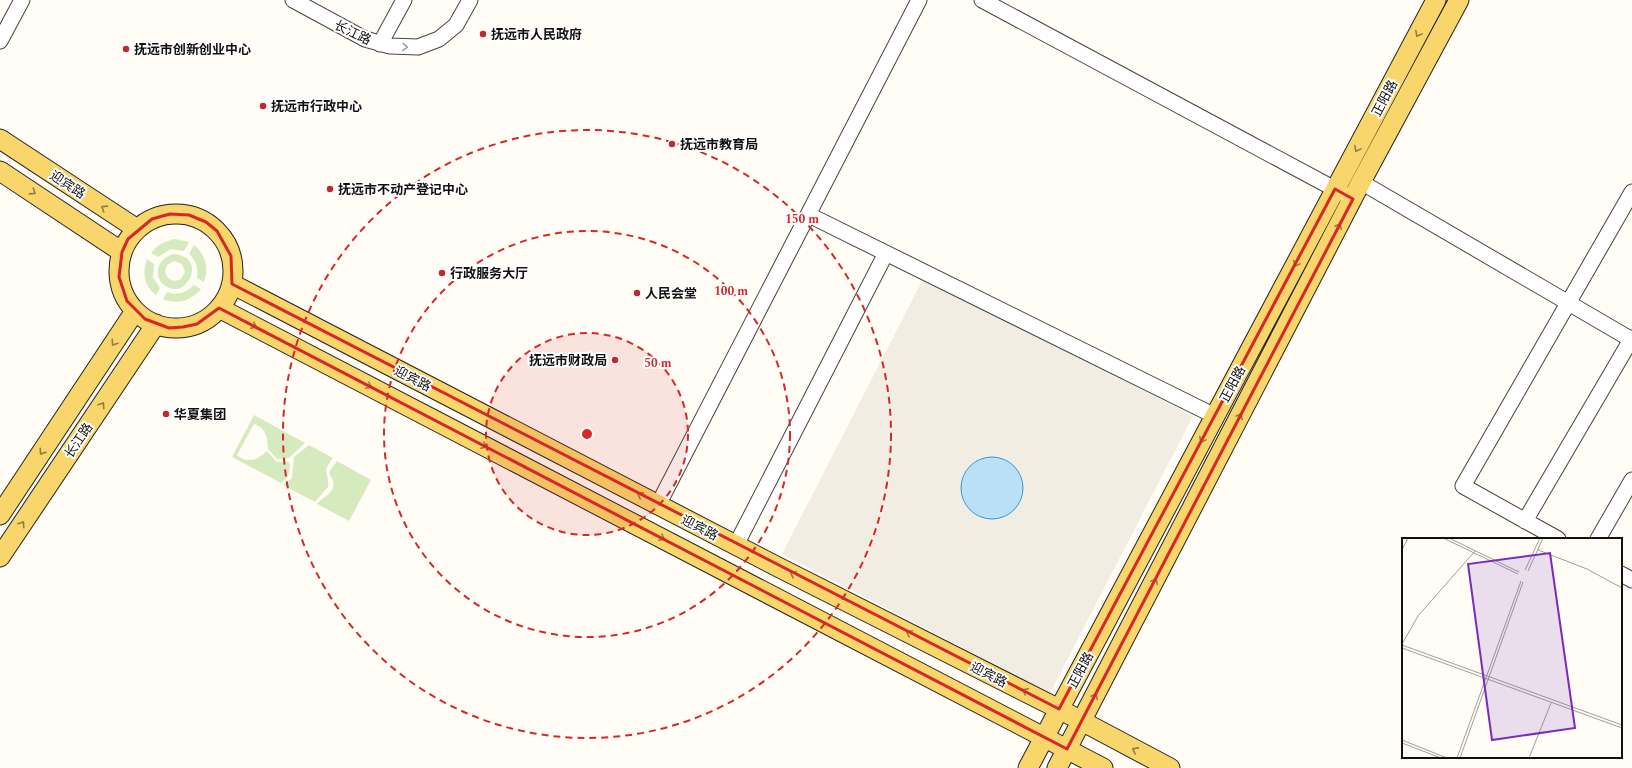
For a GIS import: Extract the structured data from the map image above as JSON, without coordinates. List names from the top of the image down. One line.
{"streets":{"main road":["长江路","正阳路","迎宾路"]},"crossings":[["长江路","迎宾路"],["正阳路","迎宾路"]],"places":["抚远市人民政府","抚远市创新创业中心","抚远市行政中心","抚远市教育局","抚远市不动产登记中心","行政服务大厅","人民会堂","抚远市财政局","华夏集团"],"rings":["150 m","100 m","50 m"]}
